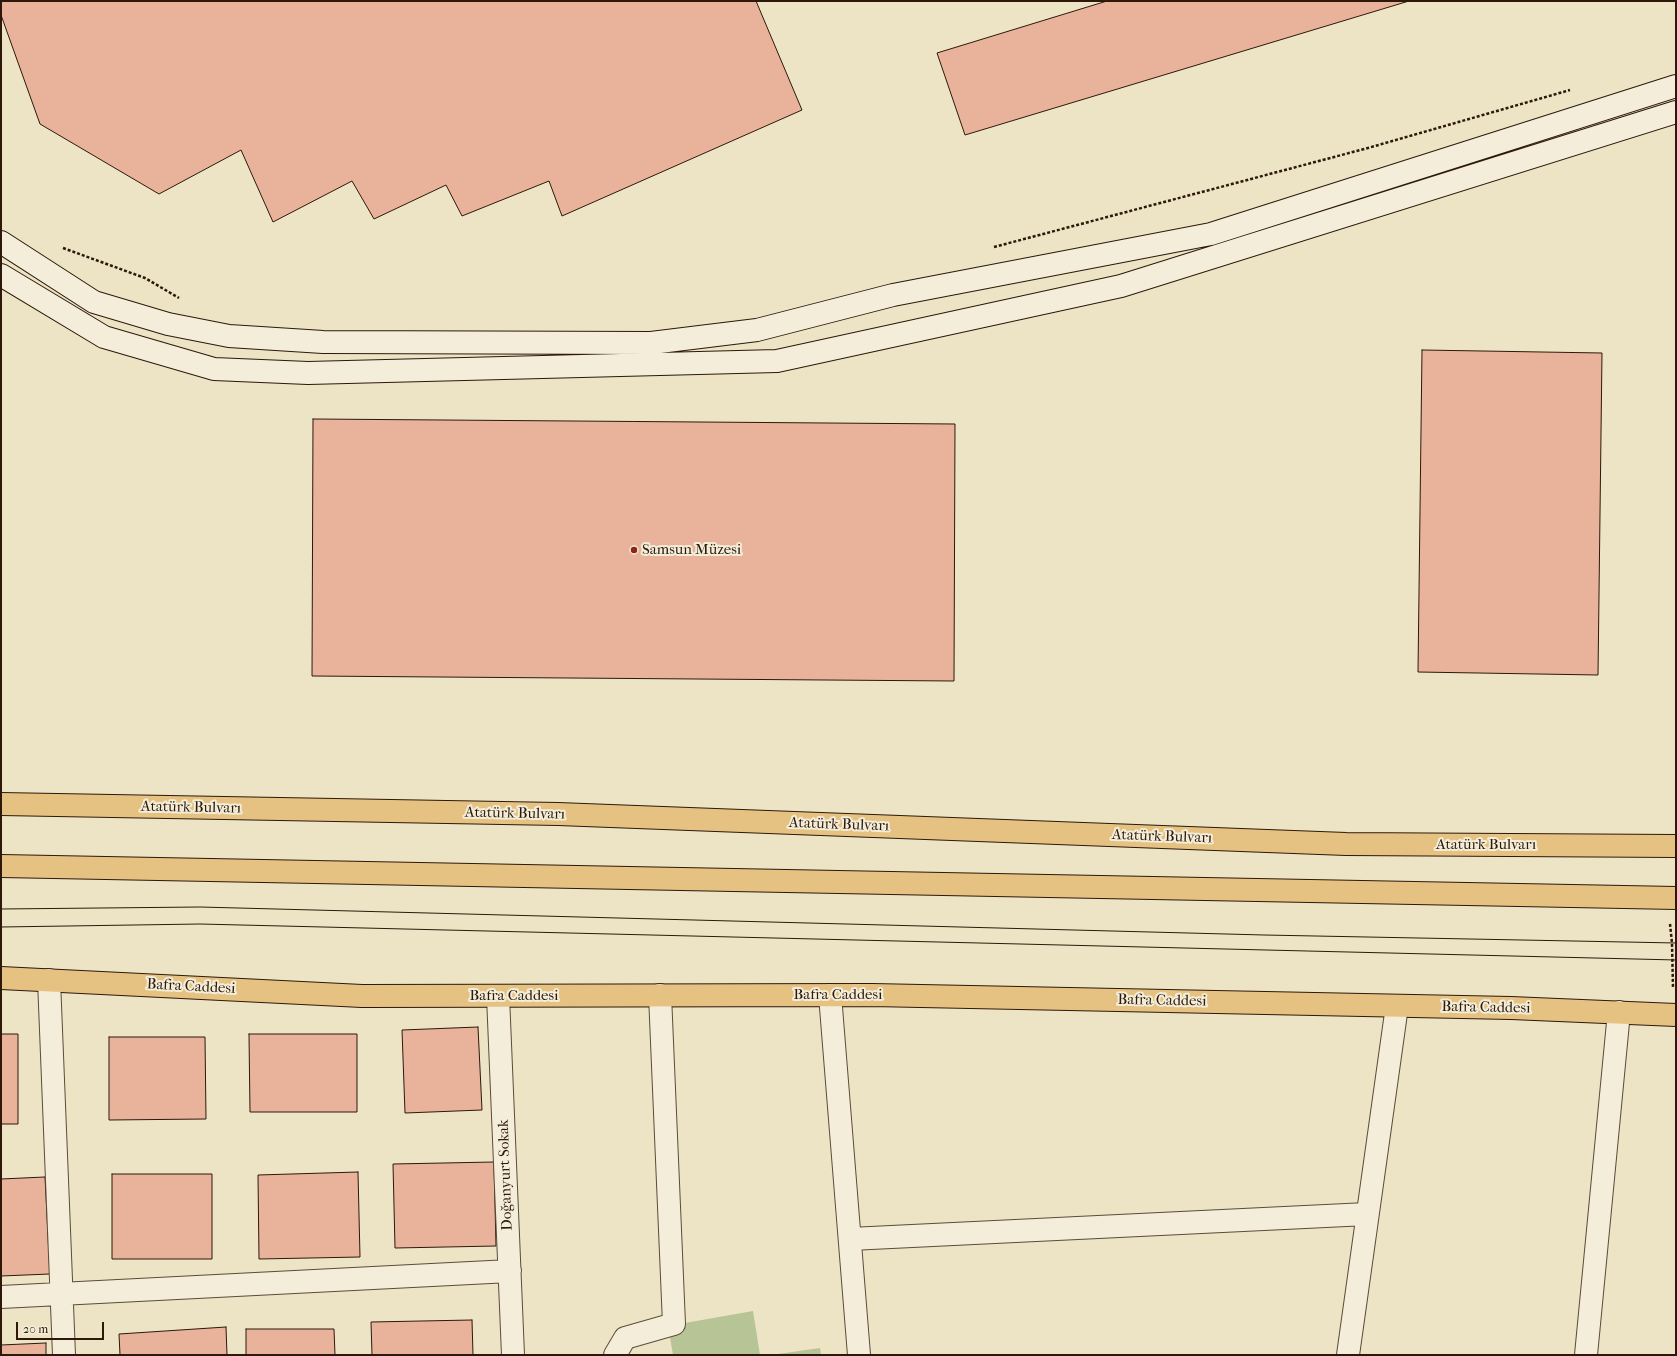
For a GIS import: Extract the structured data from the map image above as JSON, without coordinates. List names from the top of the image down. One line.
{"streets":{"main road":["Atatürk Bulvarı","Bafra Caddesi"],"street":["Doğanyurt Sokak"]},"crossings":[["Bafra Caddesi","Doğanyurt Sokak"]],"places":["Samsun Müzesi"],"scale_bar":"20 m"}
